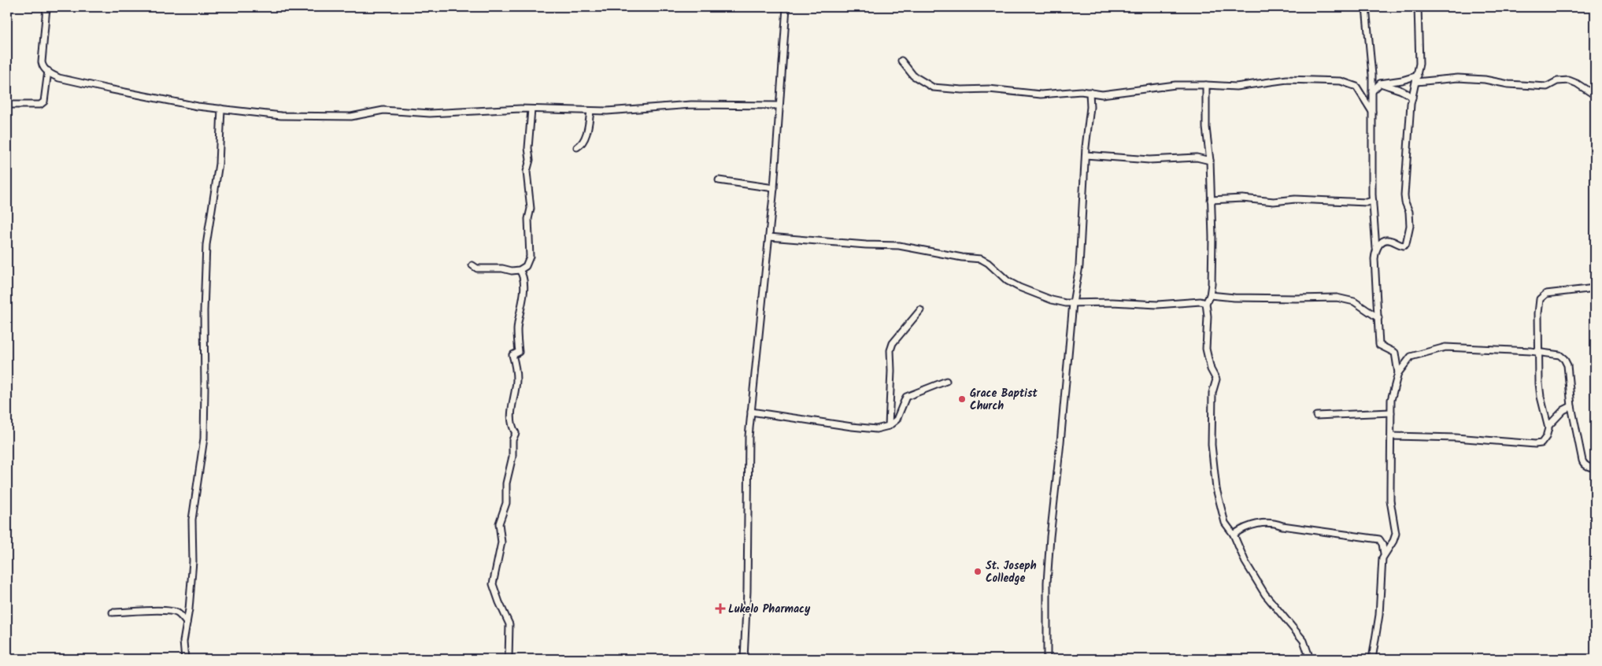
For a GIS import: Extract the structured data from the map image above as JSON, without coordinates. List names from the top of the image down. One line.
{"places":{"other":["Grace Baptist Church","St. Joseph Colledge"],"health":["Lukelo Pharmacy"]}}
